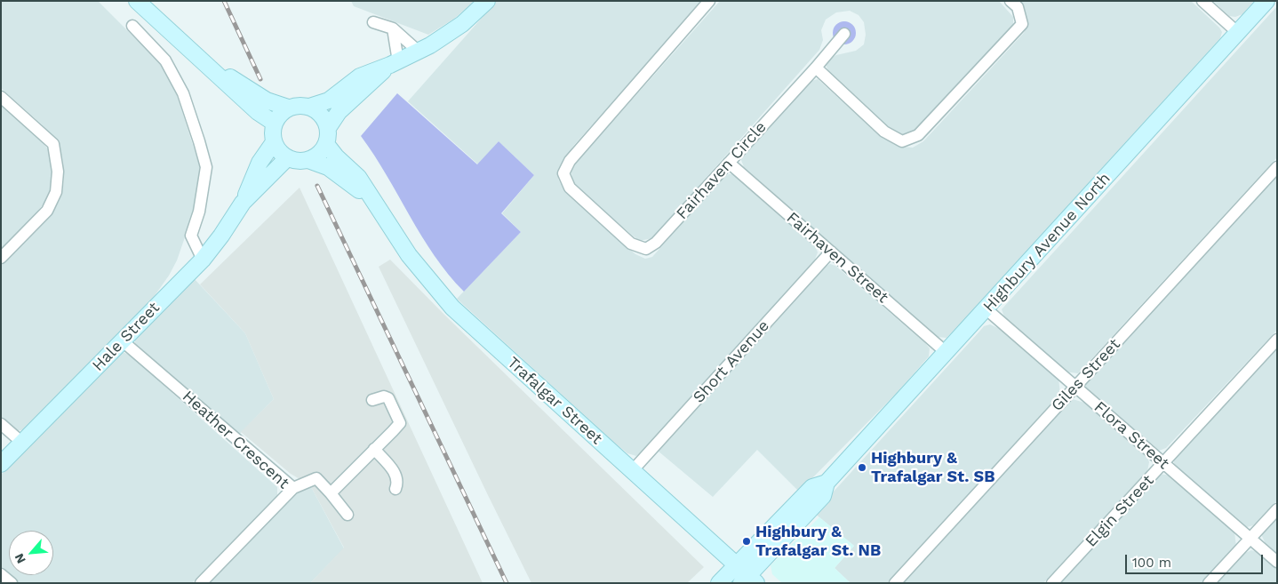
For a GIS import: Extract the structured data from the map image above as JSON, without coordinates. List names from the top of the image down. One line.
{"streets":{"main road":["Highbury Avenue North","Hale Street","Trafalgar Street"],"street":["Fairhaven Circle","Fairhaven Street","Short Avenue","Giles Street","Flora Street","Heather Crescent","Elgin Street"]},"crossings":[["Fairhaven Circle","Fairhaven Street"],["Highbury Avenue North","Fairhaven Street"],["Highbury Avenue North","Trafalgar Street"],["Highbury Avenue North","Flora Street"],["Fairhaven Street","Short Avenue"],["Hale Street","Trafalgar Street"],["Hale Street","Heather Crescent"],["Short Avenue","Trafalgar Street"],["Giles Street","Flora Street"],["Flora Street","Elgin Street"]],"places":["Highbury & Trafalgar St. SB","Highbury & Trafalgar St. NB"],"scale_bar":"100 m","north":"bottom left"}
